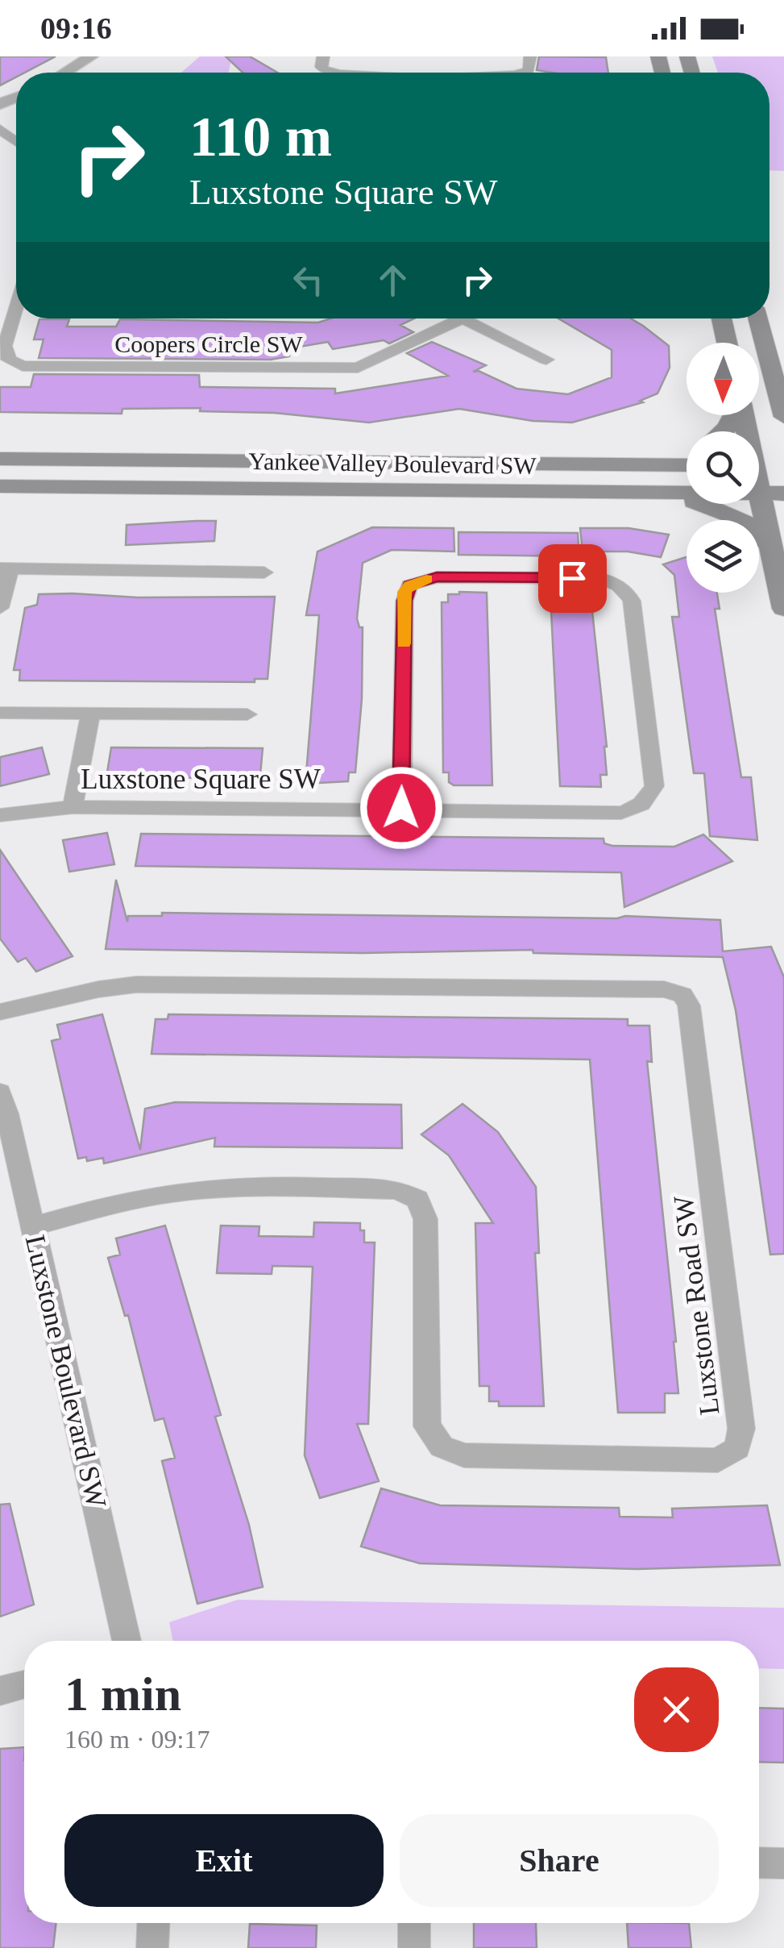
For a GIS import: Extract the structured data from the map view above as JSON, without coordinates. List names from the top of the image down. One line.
{"streets":{"main road":["Yankee Valley Boulevard SW"],"street":["Coopers Circle SW","Luxstone Square SW","Luxstone Road SW","Luxstone Boulevard SW"]},"crossings":[["Luxstone Road SW","Luxstone Boulevard SW"]],"north":"bottom","page":{"status":"09:16","turn":["110 m","Luxstone Square SW"],"heading":["1 min","160 m · 09:17"],"buttons":["Exit","Share"]}}
